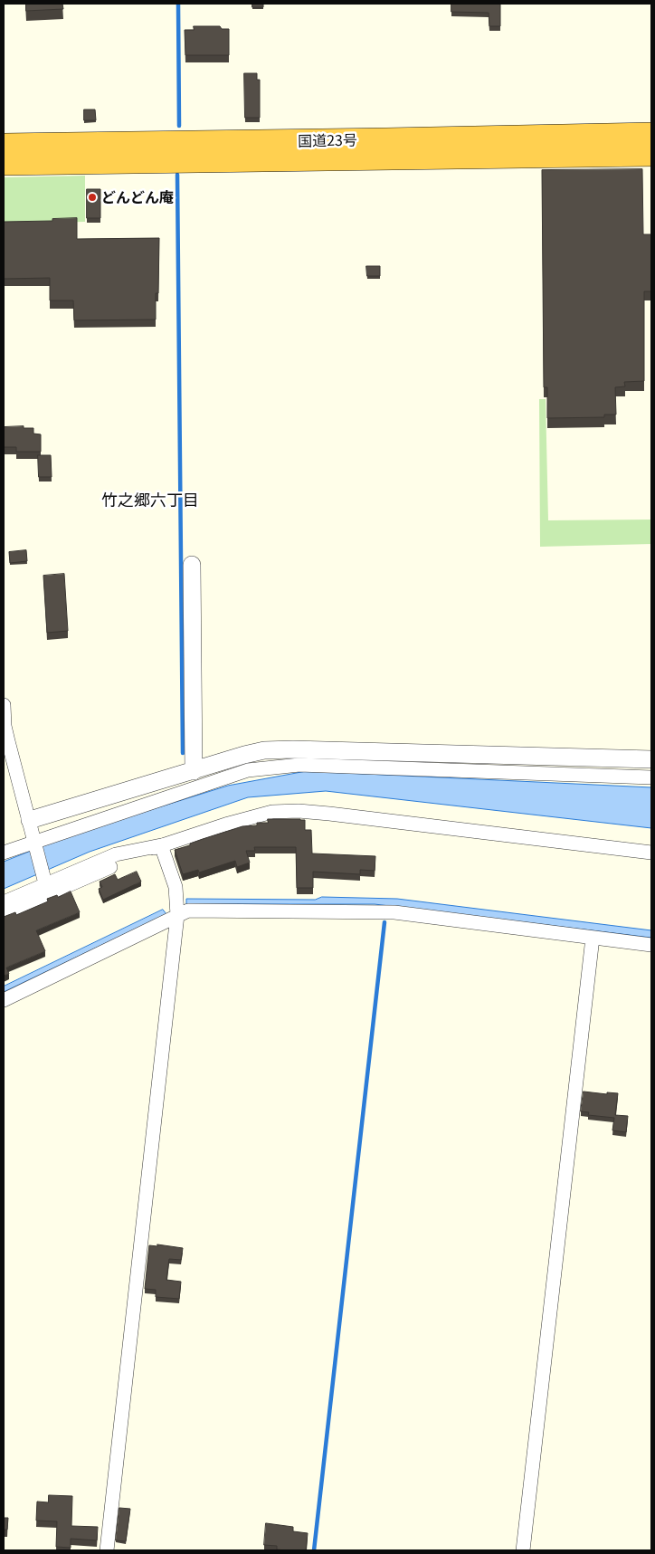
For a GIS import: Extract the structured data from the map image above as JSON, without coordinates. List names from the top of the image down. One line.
{"streets":{"highway":["国道23号"]},"districts":["竹之郷六丁目"],"places":["どんどん庵"]}
